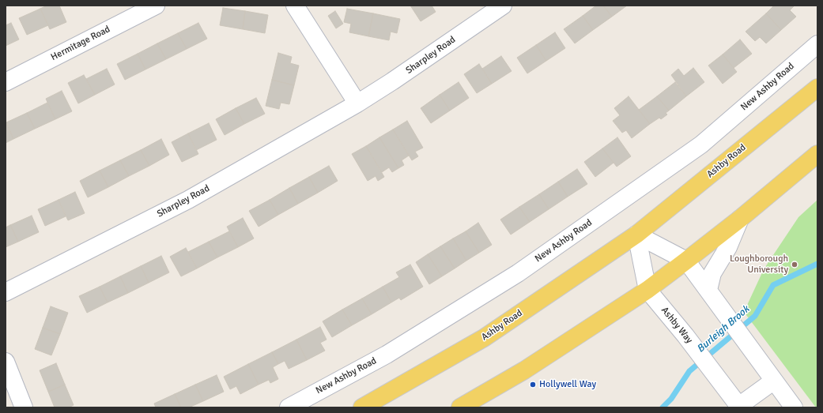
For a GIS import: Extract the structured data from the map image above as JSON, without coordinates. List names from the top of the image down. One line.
{"streets":{"main road":["Ashby Road"],"street":["Hermitage Road","Sharpley Road","New Ashby Road","Ashby Way"]},"water":["Burleigh Brook"],"places":["Loughborough University","Hollywell Way"]}
